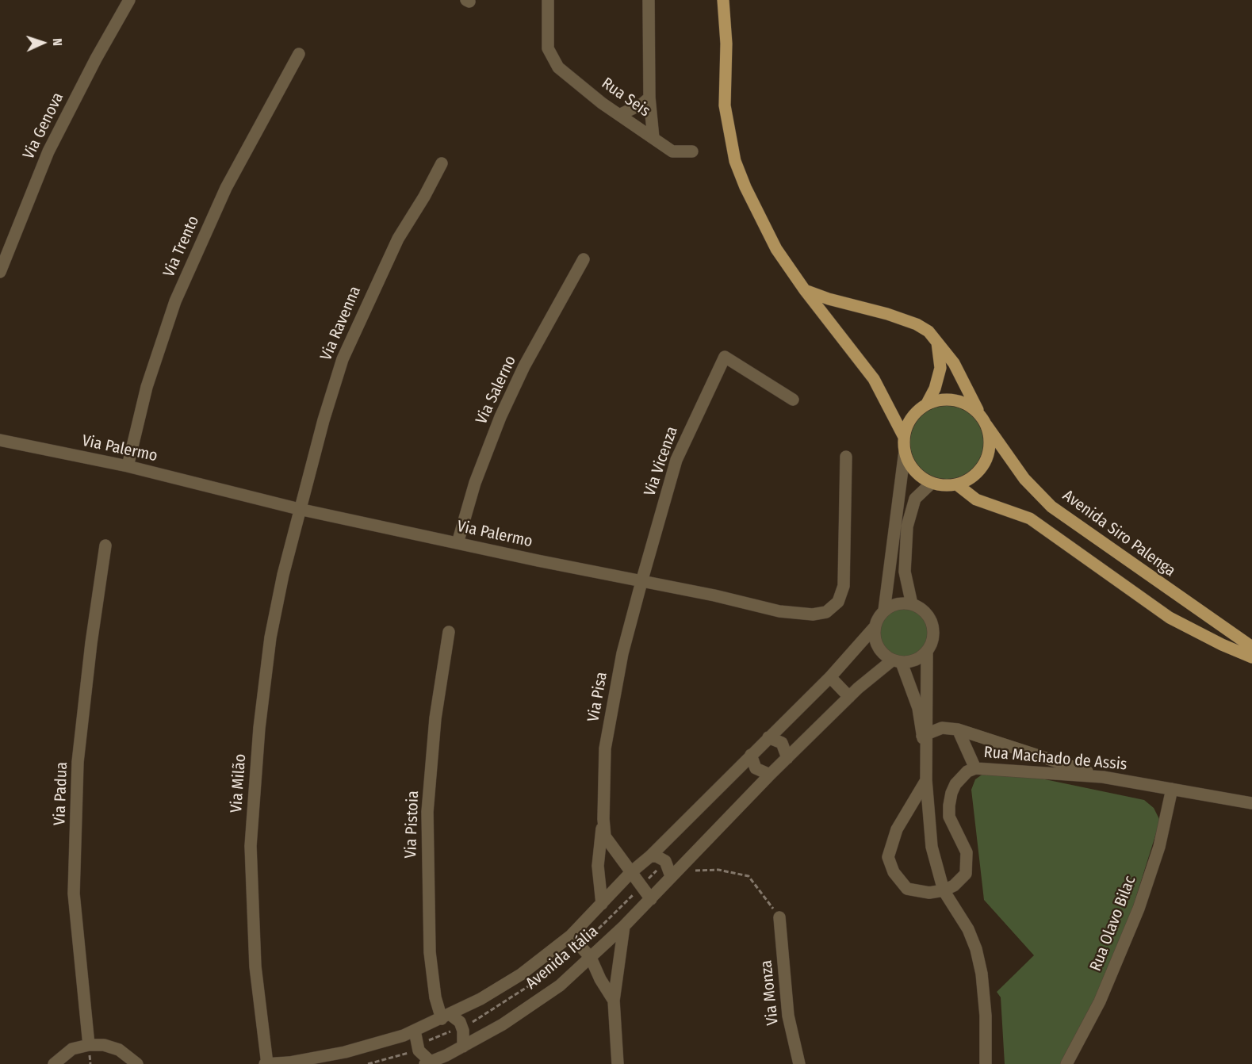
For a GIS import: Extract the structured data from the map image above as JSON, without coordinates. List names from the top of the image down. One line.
{"streets":{"main road":["Avenida Siro Palenga"],"street":["Rua Seis","Via Genova","Via Trento","Via Ravenna","Via Salerno","Via Palermo","Via Vicenza","Via Pisa","Rua Machado de Assis","Via Milão","Via Padua","Via Pistoia","Rua Olavo Bilac","Avenida Itália","Via Monza"]},"crossings":[["Via Trento","Via Palermo"],["Via Ravenna","Via Palermo"],["Via Ravenna","Via Milão"],["Via Salerno","Via Palermo"],["Via Palermo","Via Vicenza"],["Via Palermo","Via Pisa"],["Via Palermo","Via Milão"],["Via Vicenza","Via Pisa"],["Via Pisa","Avenida Itália"],["Rua Machado de Assis","Rua Olavo Bilac"],["Via Milão","Avenida Itália"],["Via Pistoia","Avenida Itália"]],"north":"right"}
